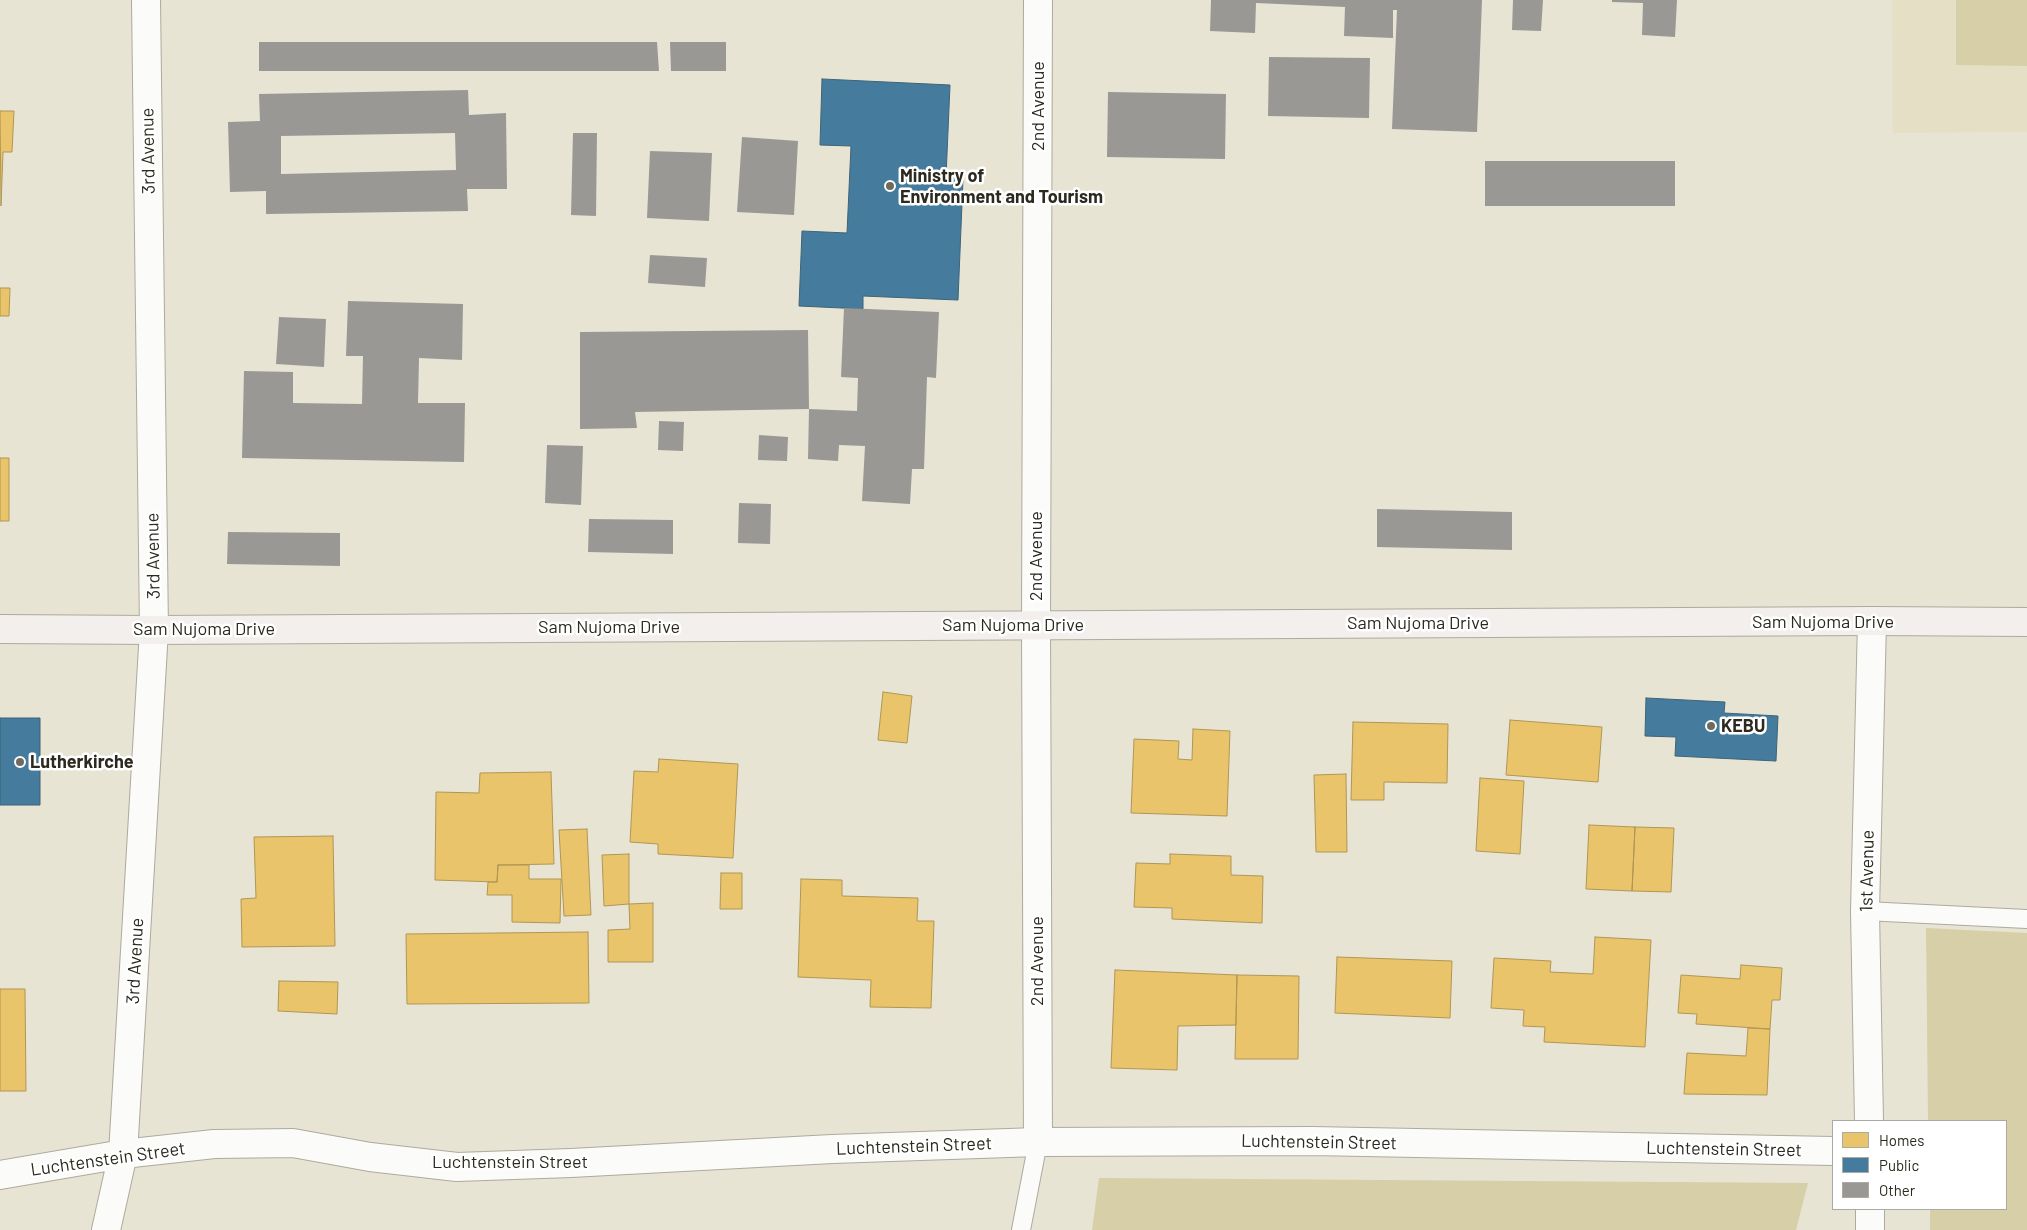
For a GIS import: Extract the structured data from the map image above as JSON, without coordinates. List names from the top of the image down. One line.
{"streets":{"main road":["Sam Nujoma Drive"],"street":["2nd Avenue","3rd Avenue","1st Avenue","Luchtenstein Street"]},"crossings":[["2nd Avenue","Sam Nujoma Drive"],["2nd Avenue","Luchtenstein Street"],["3rd Avenue","Sam Nujoma Drive"],["3rd Avenue","Luchtenstein Street"],["Sam Nujoma Drive","1st Avenue"]],"places":["Ministry of Environment and Tourism","KEBU","Lutherkirche"],"legend":["Homes","Public","Other"]}
